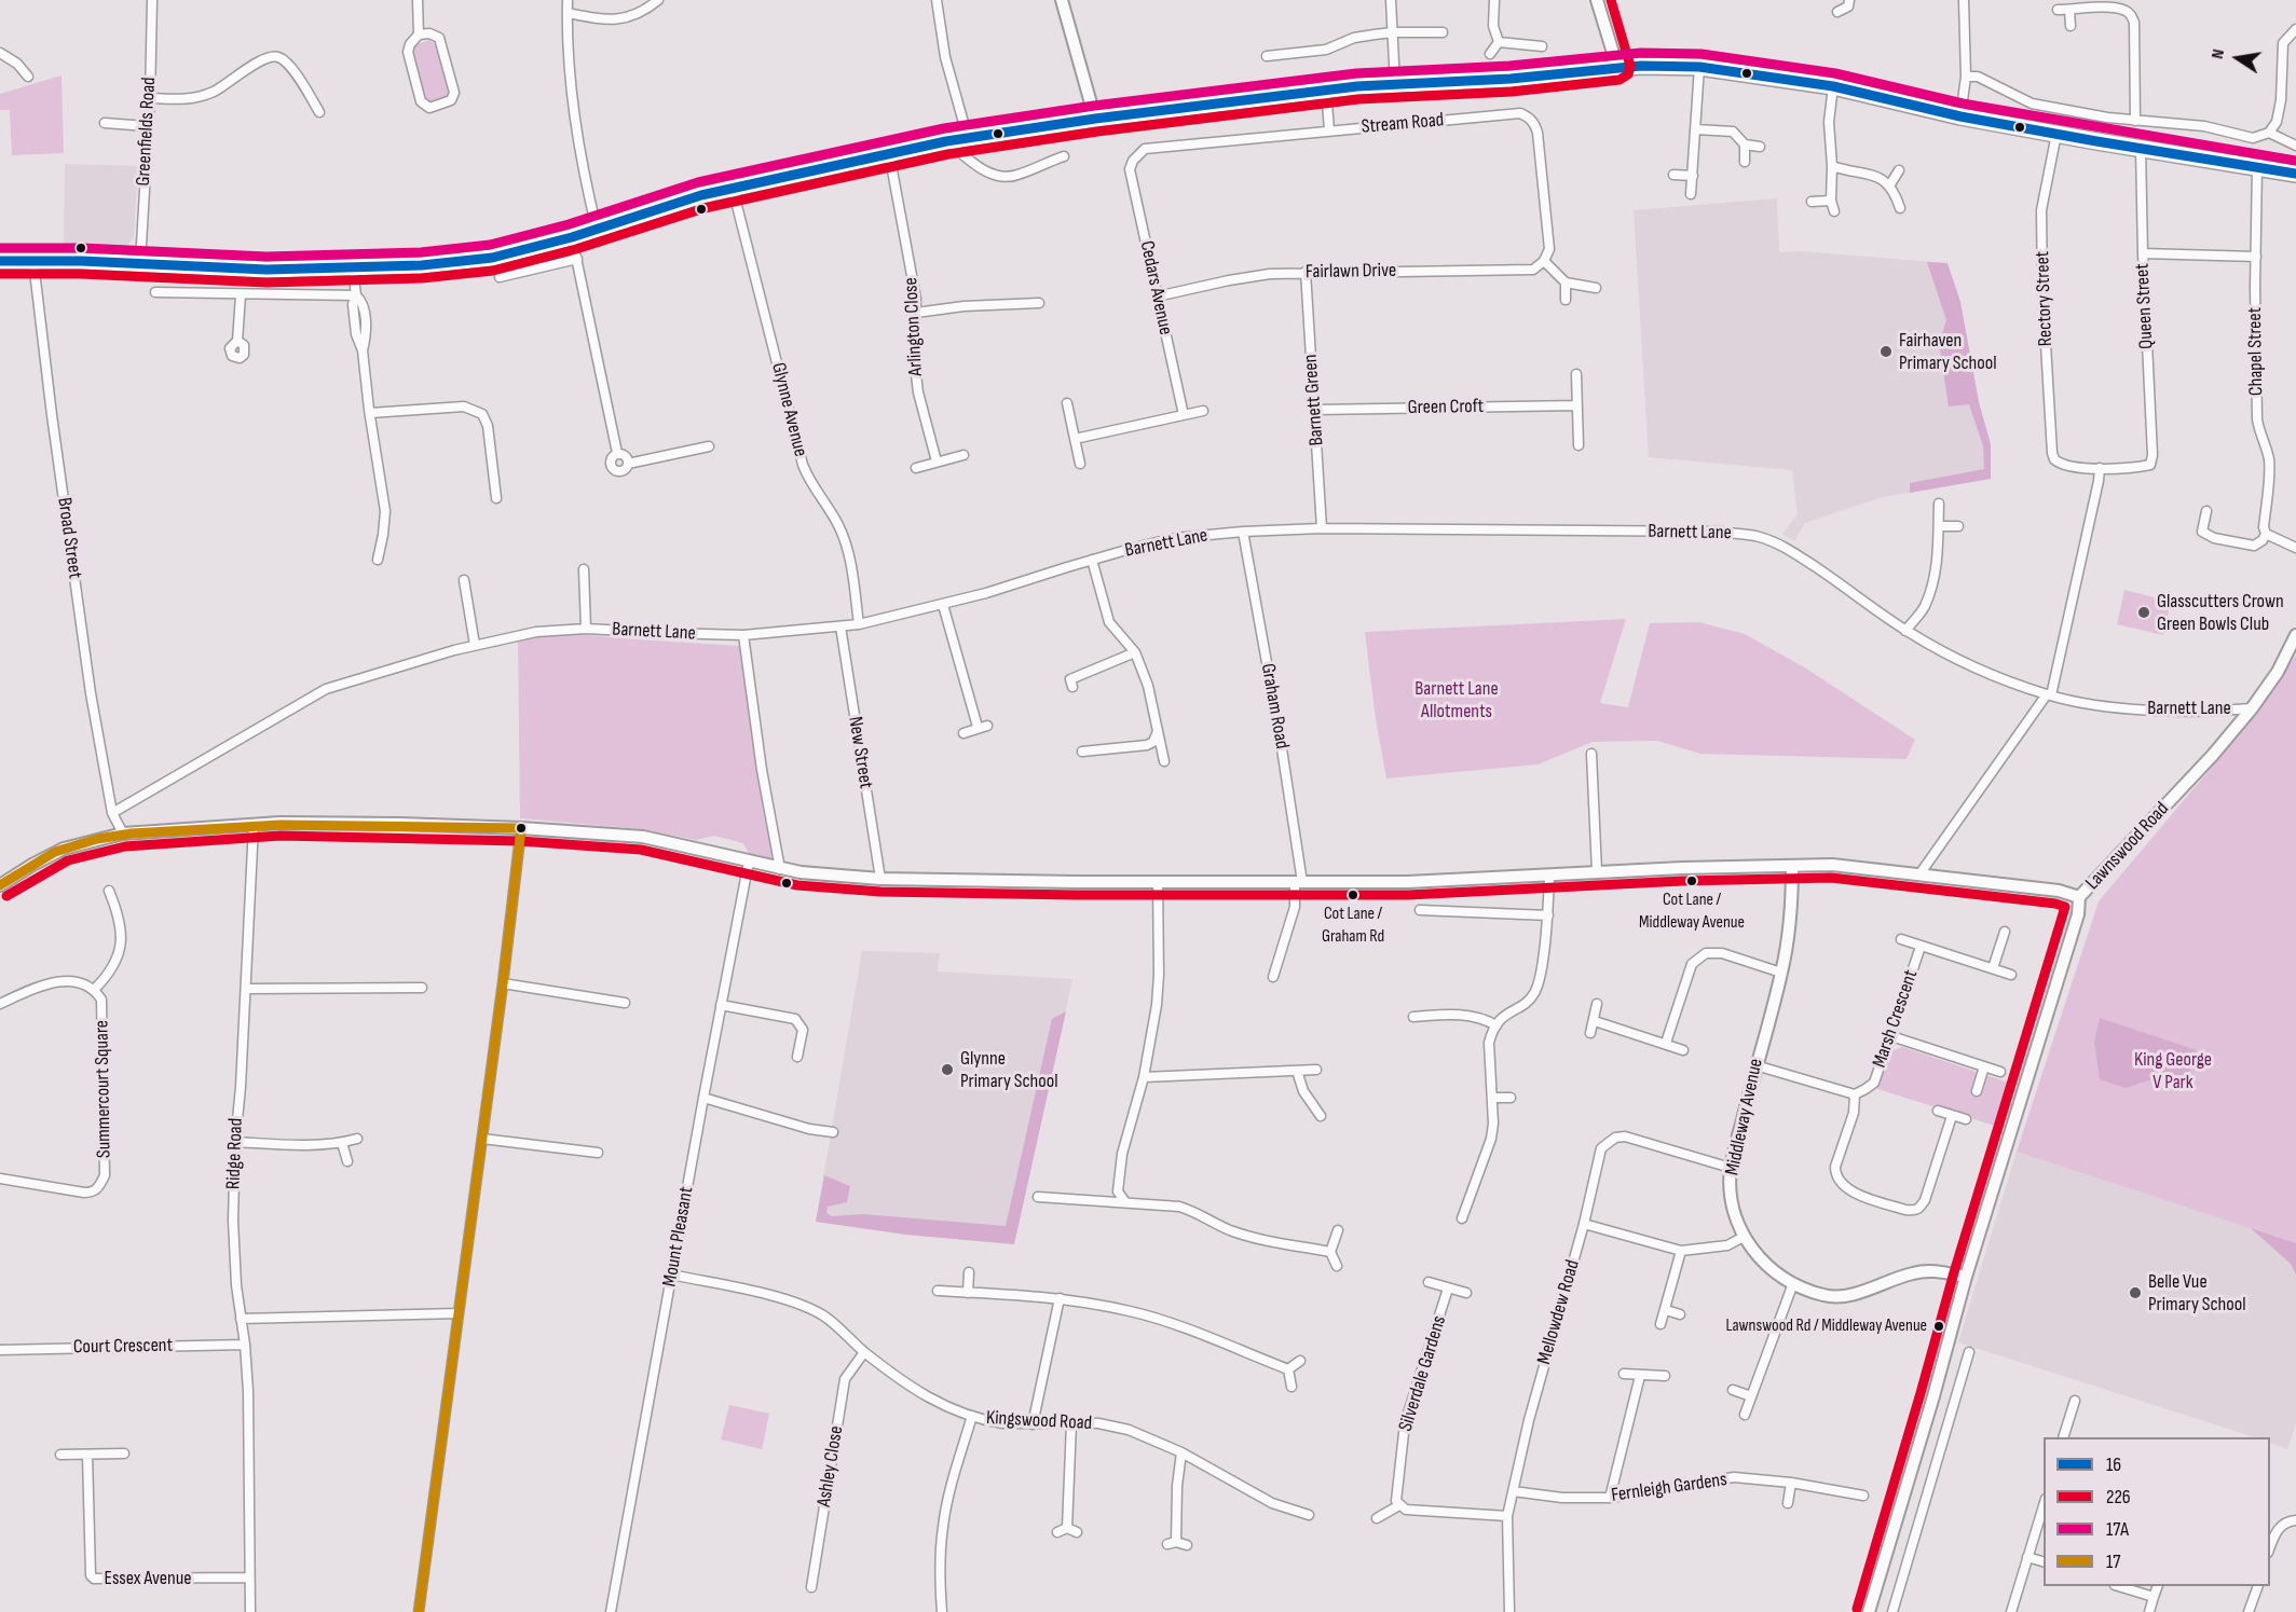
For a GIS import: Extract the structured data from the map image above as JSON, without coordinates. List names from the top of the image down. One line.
{"streets":{"highway":["Stream Road"],"street":["Greenfields Road","Fairlawn Drive","Cedars Avenue","Rectory Street","Queen Street","Arlington Close","Chapel Street","Barnett Green","Green Croft","Glynne Avenue","Barnett Lane","Broad Street","Graham Road","New Street","Lawnswood Road","Marsh Crescent","Summercourt Square","Middleway Avenue","Ridge Road","Mount Pleasant","Mellowdew Road","Court Crescent","Silverdale Gardens","Kingswood Road","Ashley Close","Fernleigh Gardens","Essex Avenue"]},"crossings":[["Stream Road","Greenfields Road"],["Stream Road","Fairlawn Drive"],["Stream Road","Cedars Avenue"],["Stream Road","Rectory Street"],["Stream Road","Queen Street"],["Stream Road","Arlington Close"],["Stream Road","Chapel Street"],["Stream Road","Glynne Avenue"],["Stream Road","Broad Street"],["Fairlawn Drive","Cedars Avenue"],["Fairlawn Drive","Barnett Green"],["Rectory Street","Queen Street"],["Barnett Green","Green Croft"],["Barnett Green","Barnett Lane"],["Glynne Avenue","Barnett Lane"],["Barnett Lane","Broad Street"],["Barnett Lane","Graham Road"],["Barnett Lane","New Street"],["Barnett Lane","Lawnswood Road"],["Lawnswood Road","Middleway Avenue"],["Middleway Avenue","Mellowdew Road"],["Ridge Road","Court Crescent"],["Ridge Road","Essex Avenue"],["Mount Pleasant","Kingswood Road"],["Mellowdew Road","Fernleigh Gardens"],["Kingswood Road","Ashley Close"]],"parks":["Barnett Lane Allotments","King George V Park"],"places":["Fairhaven Primary School","Glasscutters Crown Green Bowls Club","Cot Lane / Middleway Avenue","Cot Lane / Graham Rd","Glynne Primary School","Belle Vue Primary School","Lawnswood Rd / Middleway Avenue"],"lines":["transit line 226","transit line 17A","transit line 16","transit line 17"],"legend":["16","226","17A","17"],"north":"left"}
